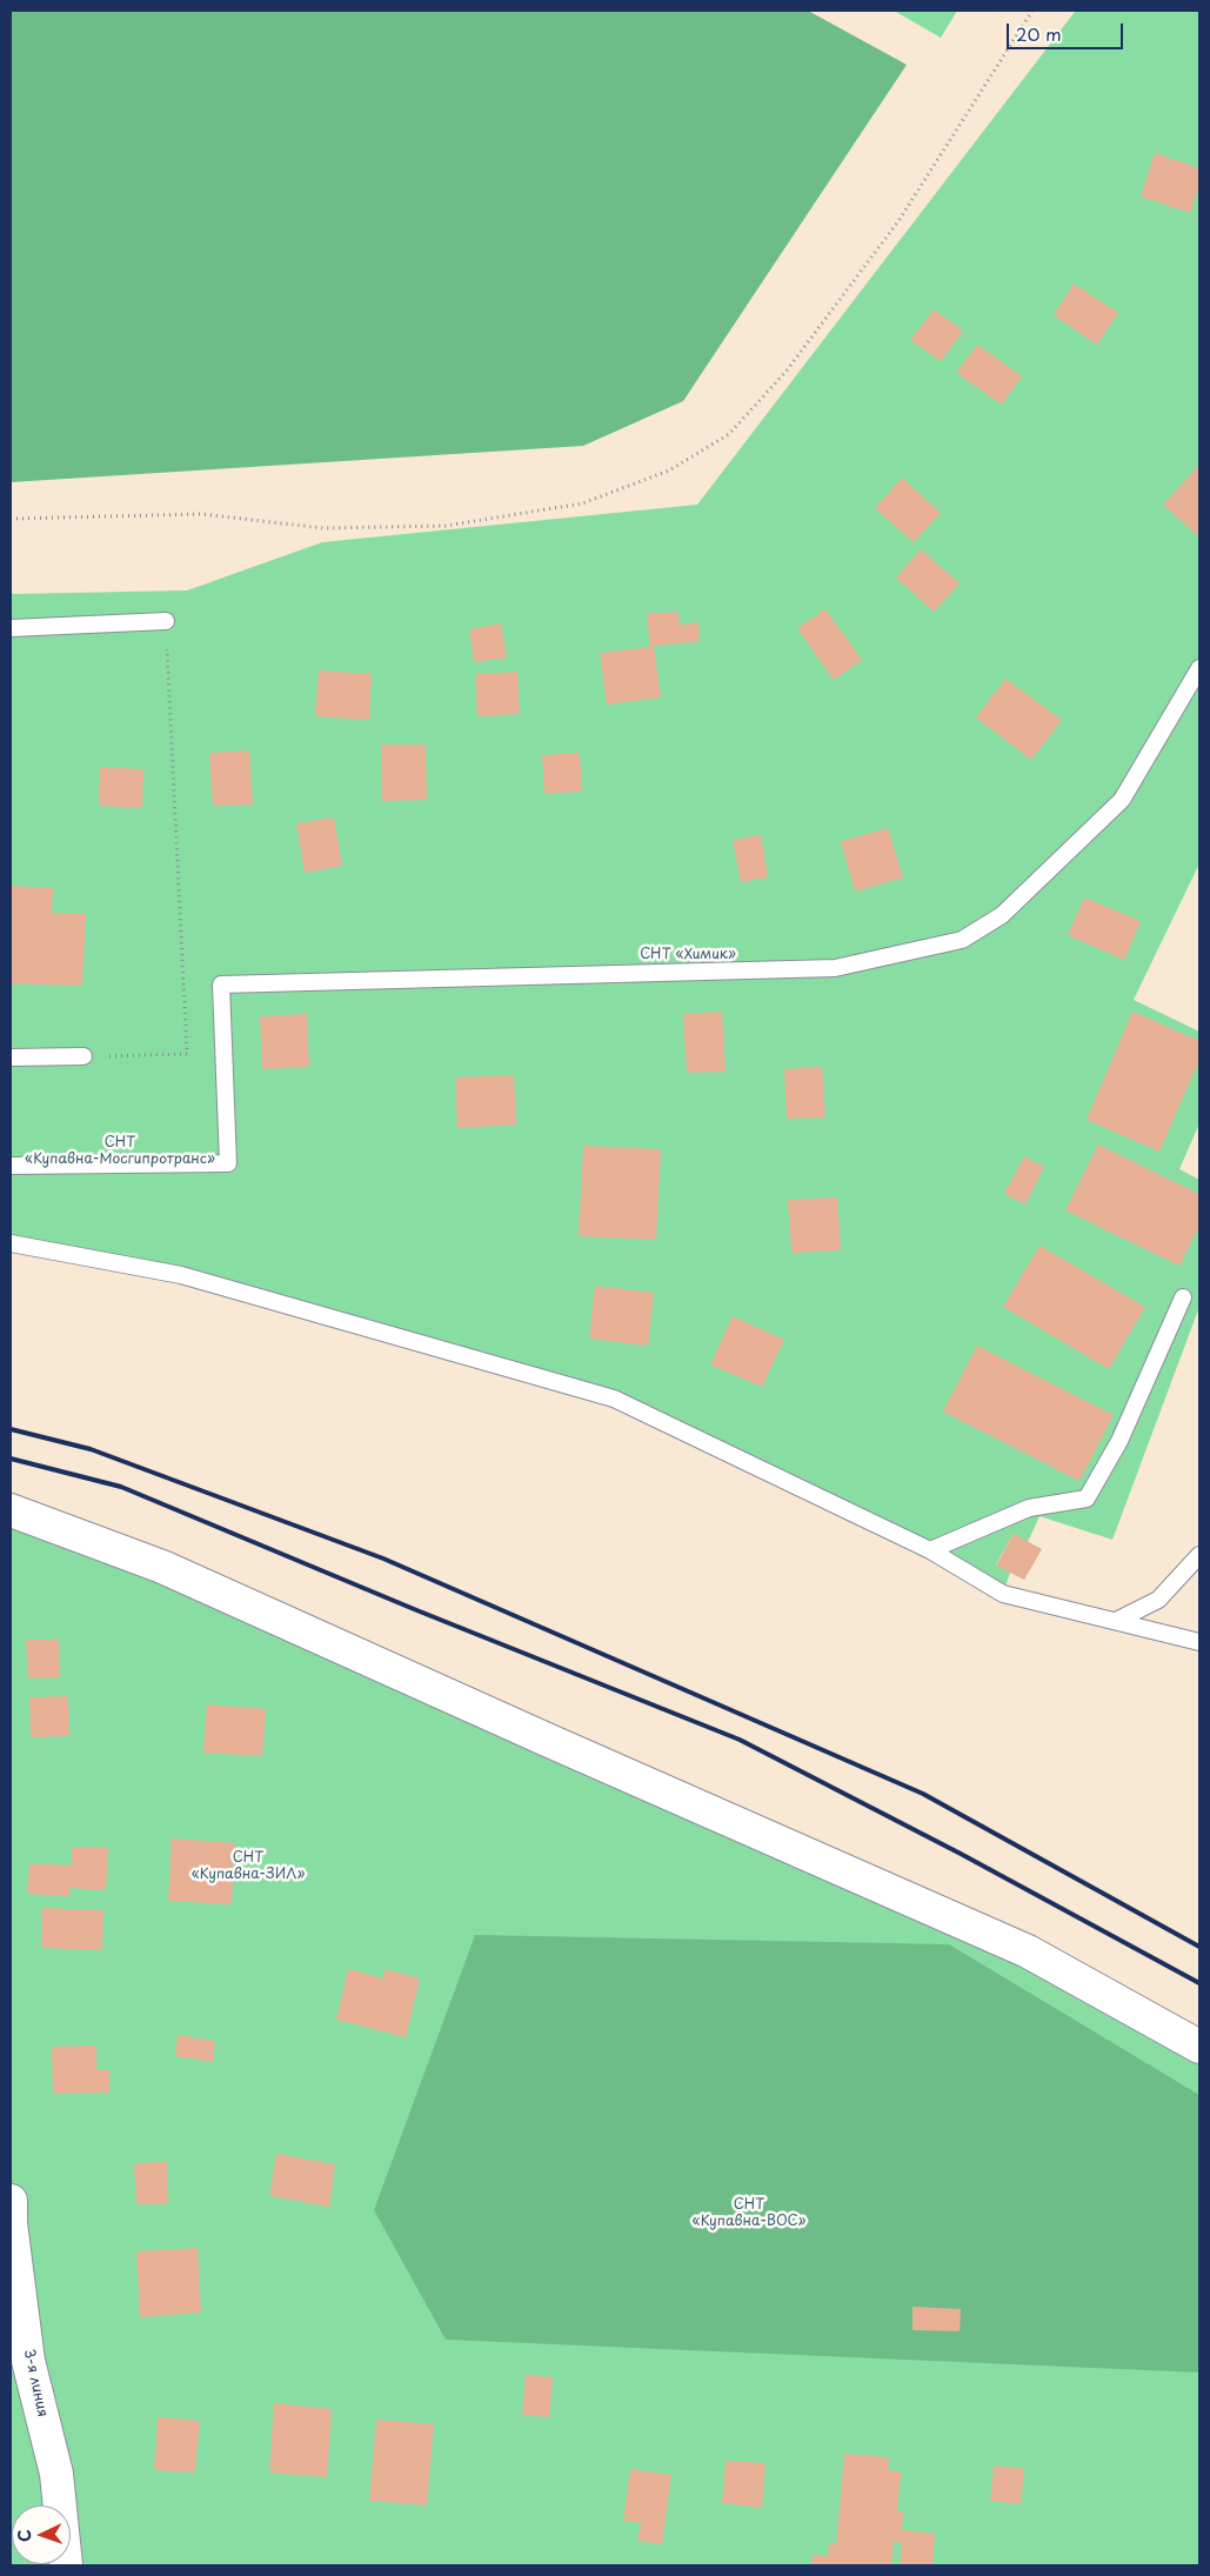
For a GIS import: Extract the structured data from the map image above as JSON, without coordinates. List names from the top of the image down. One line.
{"streets":{"street":["3-я линия"]},"parks":["СНТ «Химик»","СНТ «Купавна-Мосгипротранс»","СНТ «Купавна-ЗИЛ»","СНТ «Купавна-ВОС»"],"scale_bar":"20 m","north":"left"}
